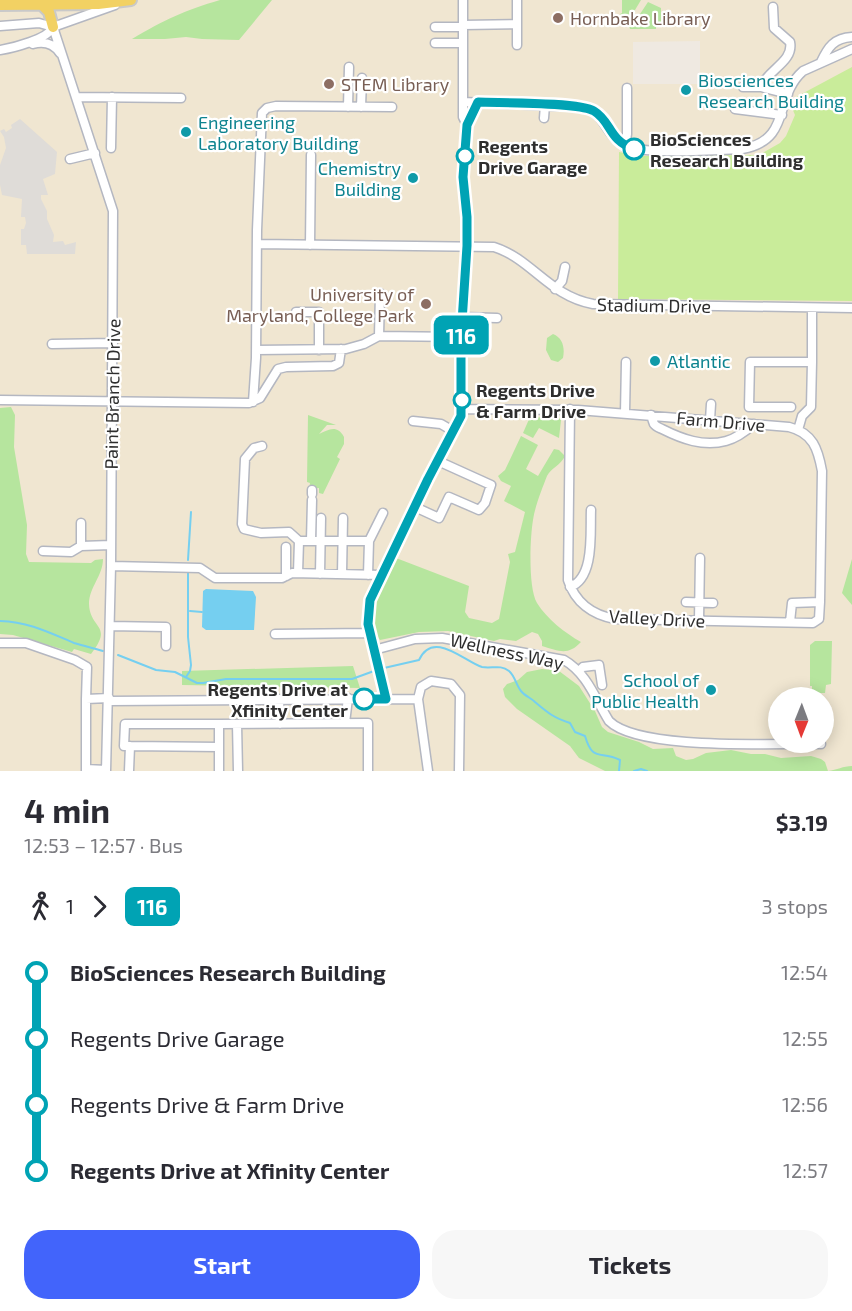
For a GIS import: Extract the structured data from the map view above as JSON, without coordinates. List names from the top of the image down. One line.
{"streets":{"street":["Stadium Drive","Paint Branch Drive","Farm Drive","Valley Drive","Wellness Way"]},"places":["Hornbake Library","STEM Library","Biosciences Research Building","Engineering Laboratory Building","BioSciences Research Building","Regents Drive Garage","Chemistry Building","University of Maryland, College Park","Atlantic","Regents Drive & Farm Drive","School of Public Health","Regents Drive at Xfinity Center"],"lines":["bus line 116"],"north":"bottom","page":{"on_map":"116","heading":["4 min","12:53 – 12:57 · Bus","$3.19"],"legs":["1","116","3 stops"],"list":[{"name":"BioSciences Research Building","value":"12:54"},{"name":"Regents Drive Garage","value":"12:55"},{"name":"Regents Drive & Farm Drive","value":"12:56"},{"name":"Regents Drive at Xfinity Center","value":"12:57"}],"buttons":["Start","Tickets"]}}
